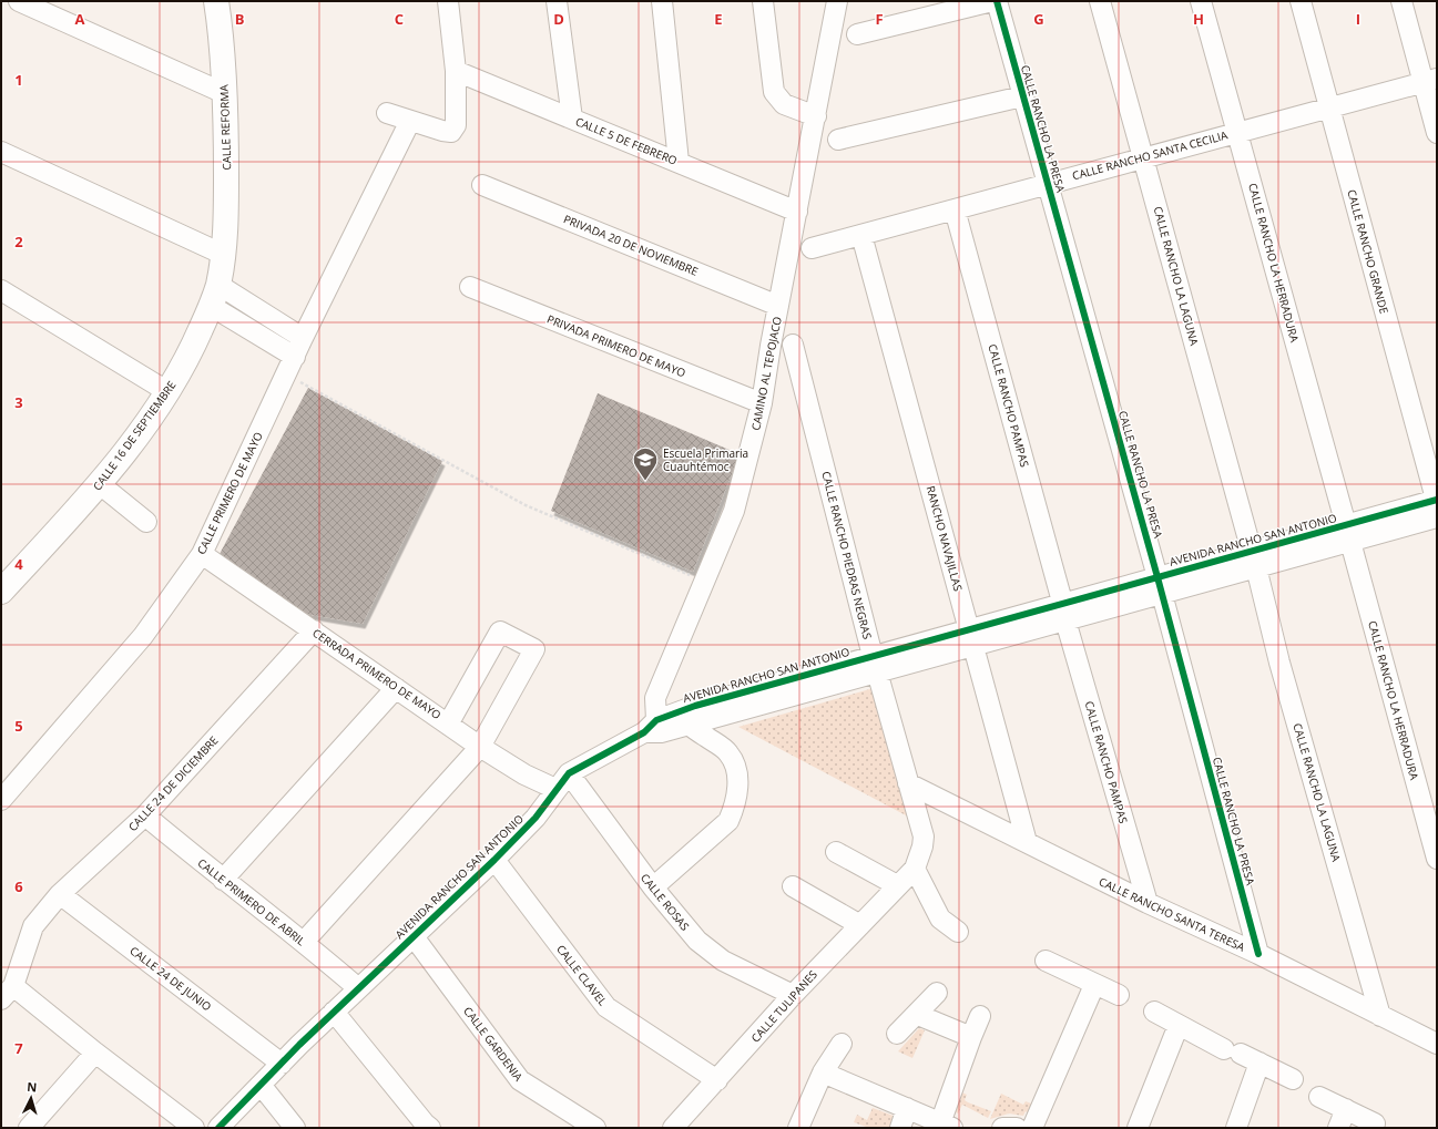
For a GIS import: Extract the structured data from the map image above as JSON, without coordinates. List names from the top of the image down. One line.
{"streets":{"main road":["CALLE REFORMA","CALLE 16 DE SEPTIEMBRE"],"street":["CALLE RANCHO LA PRESA","CALLE 5 DE FEBRERO","CALLE RANCHO SANTA CECILIA","PRIVADA 20 DE NOVIEMBRE","CALLE RANCHO GRANDE","CALLE RANCHO LA HERRADURA","CALLE RANCHO LA LAGUNA","PRIVADA PRIMERO DE MAYO","CAMINO AL TEPOJACO","CALLE RANCHO PAMPAS","CALLE PRIMERO DE MAYO","RANCHO NAVAJILLAS","AVENIDA RANCHO SAN ANTONIO","CALLE RANCHO PIEDRAS NEGRAS","CERRADA PRIMERO DE MAYO","CALLE 24 DE DICIEMBRE","CALLE PRIMERO DE ABRIL","CALLE ROSAS","CALLE RANCHO SANTA TERESA","CALLE CLAVEL","CALLE 24 DE JUNIO","CALLE TULIPANES","CALLE GARDENIA"]},"crossings":[["CALLE REFORMA","CALLE 16 DE SEPTIEMBRE"],["CALLE RANCHO LA PRESA","CALLE RANCHO SANTA CECILIA"],["CALLE RANCHO LA PRESA","AVENIDA RANCHO SAN ANTONIO"],["CALLE RANCHO LA PRESA","CALLE RANCHO SANTA TERESA"],["CALLE 5 DE FEBRERO","CAMINO AL TEPOJACO"],["CALLE RANCHO SANTA CECILIA","CALLE RANCHO GRANDE"],["CALLE RANCHO SANTA CECILIA","CALLE RANCHO LA HERRADURA"],["CALLE RANCHO SANTA CECILIA","CALLE RANCHO LA LAGUNA"],["CALLE RANCHO SANTA CECILIA","CALLE RANCHO PAMPAS"],["CALLE RANCHO SANTA CECILIA","RANCHO NAVAJILLAS"],["PRIVADA 20 DE NOVIEMBRE","CAMINO AL TEPOJACO"],["CALLE RANCHO GRANDE","AVENIDA RANCHO SAN ANTONIO"],["CALLE RANCHO LA HERRADURA","AVENIDA RANCHO SAN ANTONIO"],["CALLE RANCHO LA LAGUNA","AVENIDA RANCHO SAN ANTONIO"],["CALLE RANCHO LA LAGUNA","CALLE RANCHO SANTA TERESA"],["PRIVADA PRIMERO DE MAYO","CAMINO AL TEPOJACO"],["CAMINO AL TEPOJACO","AVENIDA RANCHO SAN ANTONIO"],["CALLE RANCHO PAMPAS","AVENIDA RANCHO SAN ANTONIO"],["CALLE RANCHO PAMPAS","CALLE RANCHO SANTA TERESA"],["CALLE PRIMERO DE MAYO","CERRADA PRIMERO DE MAYO"],["RANCHO NAVAJILLAS","AVENIDA RANCHO SAN ANTONIO"],["RANCHO NAVAJILLAS","CALLE RANCHO SANTA TERESA"],["AVENIDA RANCHO SAN ANTONIO","CALLE RANCHO PIEDRAS NEGRAS"],["AVENIDA RANCHO SAN ANTONIO","CERRADA PRIMERO DE MAYO"],["AVENIDA RANCHO SAN ANTONIO","CALLE PRIMERO DE ABRIL"],["AVENIDA RANCHO SAN ANTONIO","CALLE ROSAS"],["AVENIDA RANCHO SAN ANTONIO","CALLE CLAVEL"],["AVENIDA RANCHO SAN ANTONIO","CALLE 24 DE JUNIO"],["AVENIDA RANCHO SAN ANTONIO","CALLE GARDENIA"],["CALLE RANCHO PIEDRAS NEGRAS","CALLE RANCHO SANTA TERESA"],["CALLE RANCHO PIEDRAS NEGRAS","CALLE TULIPANES"],["CERRADA PRIMERO DE MAYO","CALLE 24 DE DICIEMBRE"],["CALLE 24 DE DICIEMBRE","CALLE PRIMERO DE ABRIL"],["CALLE 24 DE DICIEMBRE","CALLE 24 DE JUNIO"],["CALLE ROSAS","CALLE TULIPANES"],["CALLE CLAVEL","CALLE TULIPANES"]],"places":{"school or university":["Escuela Primaria Cuauhtémoc"]},"north":"top","grid":{"columns":["A","B","C","D","E","F","G","H","I"],"rows":["1","2","3","4","5","6","7"]}}
